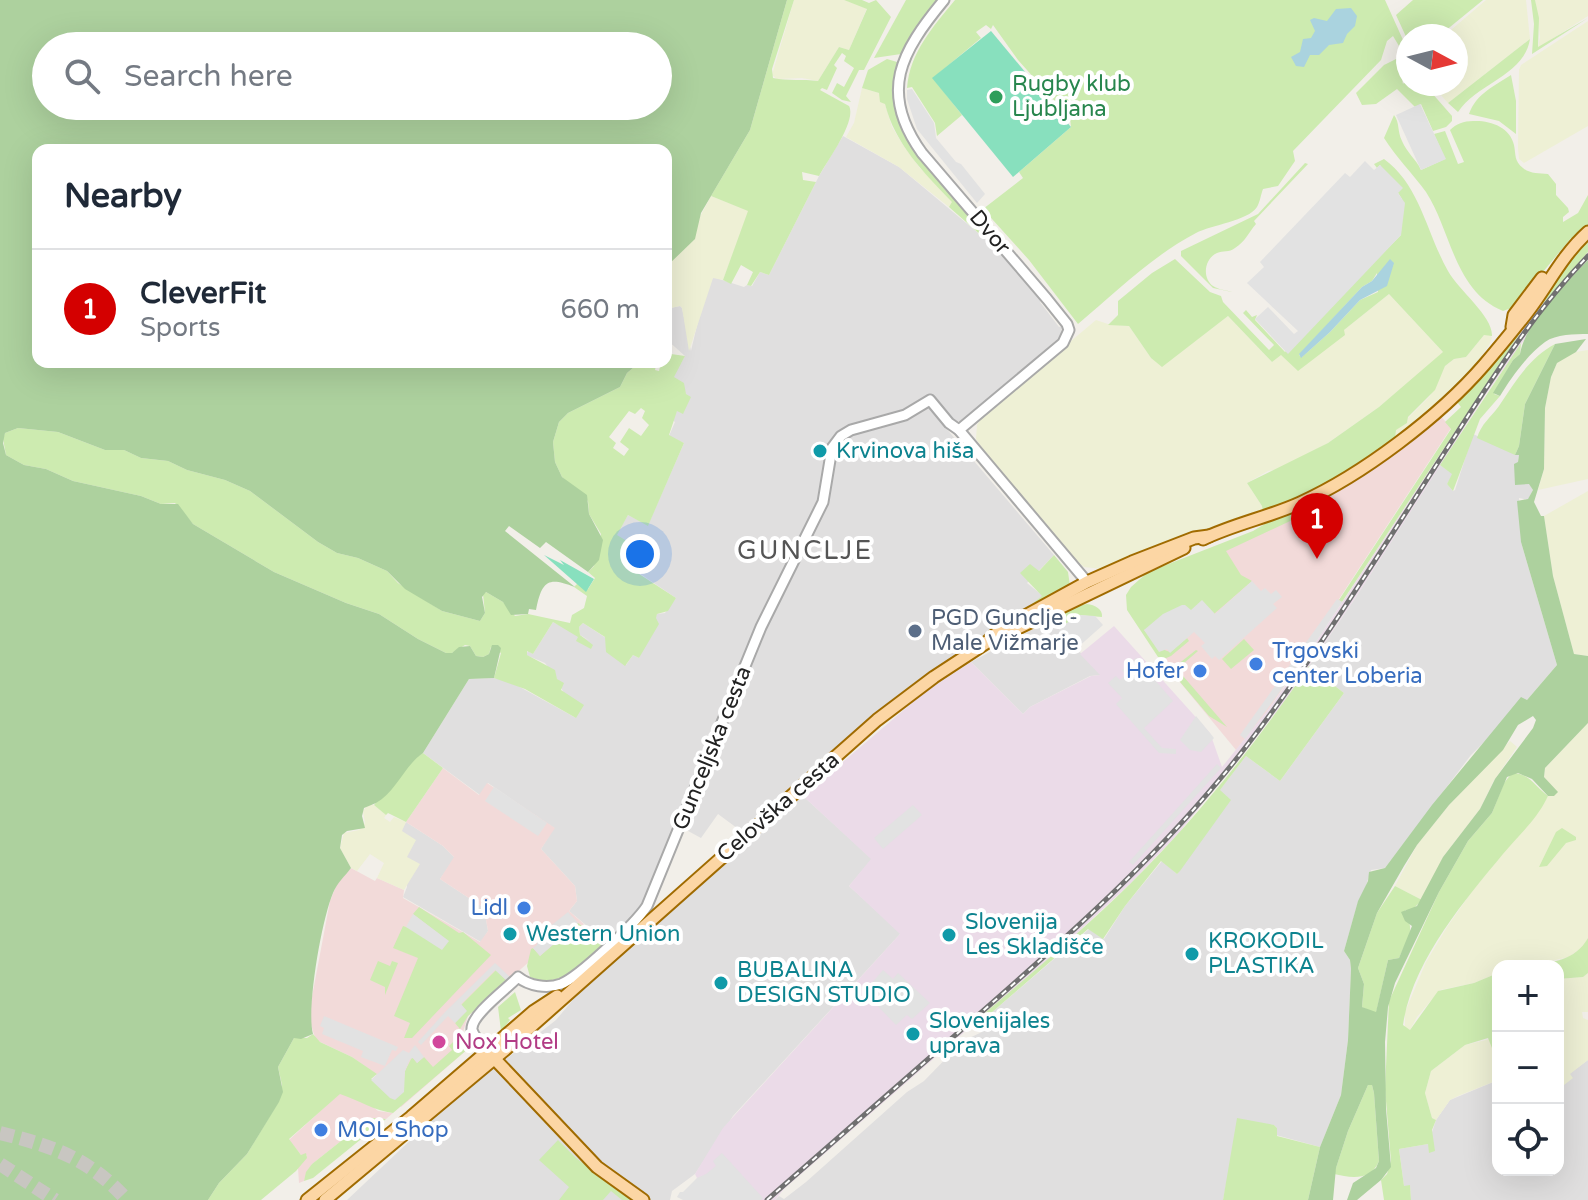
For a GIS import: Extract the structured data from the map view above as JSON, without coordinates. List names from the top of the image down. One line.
{"streets":{"main road":["Celovška cesta"],"street":["Dvor","Gunceljska cesta"]},"crossings":[["Dvor","Gunceljska cesta"],["Gunceljska cesta","Celovška cesta"]],"districts":["GUNCLJE"],"places":["Rugby klub Ljubljana","Krvinova hiša","PGD Gunclje - Male Vižmarje","Trgovski center Loberia","Hofer","Lidl","Western Union","Slovenija Les Skladišče","KROKODIL PLASTIKA","BUBALINA DESIGN STUDIO","Slovenijales uprava","Nox Hotel","MOL Shop"],"north":"right","page":{"search":"Search here","heading":"Nearby","list":[{"mark":"1","name":"CleverFit","note":"Sports","value":"660 m"}],"pins":"1","map_buttons":["+","−"]}}
